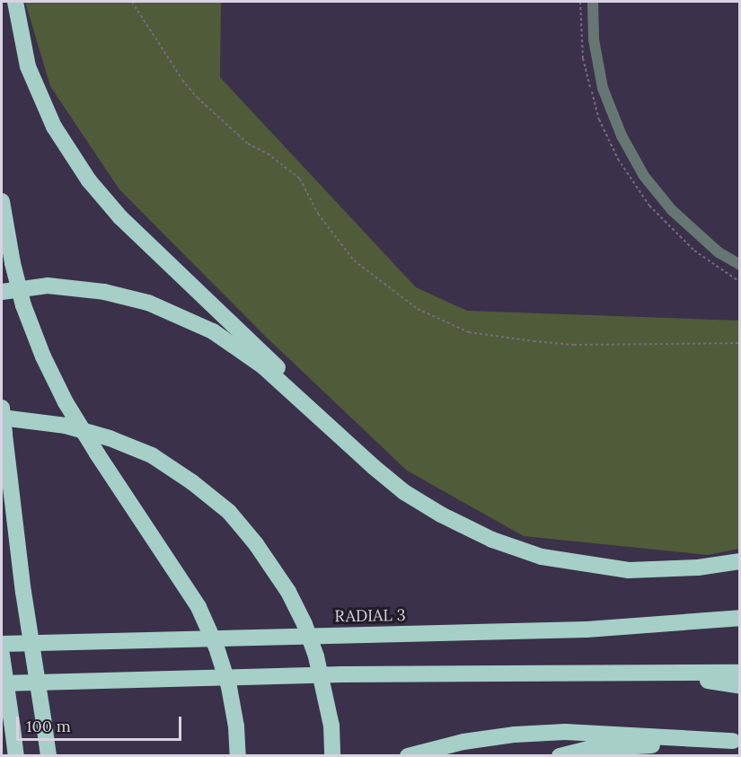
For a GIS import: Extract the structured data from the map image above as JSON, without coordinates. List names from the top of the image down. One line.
{"streets":{"highway":["RADIAL 3"]},"scale_bar":"100 m"}
